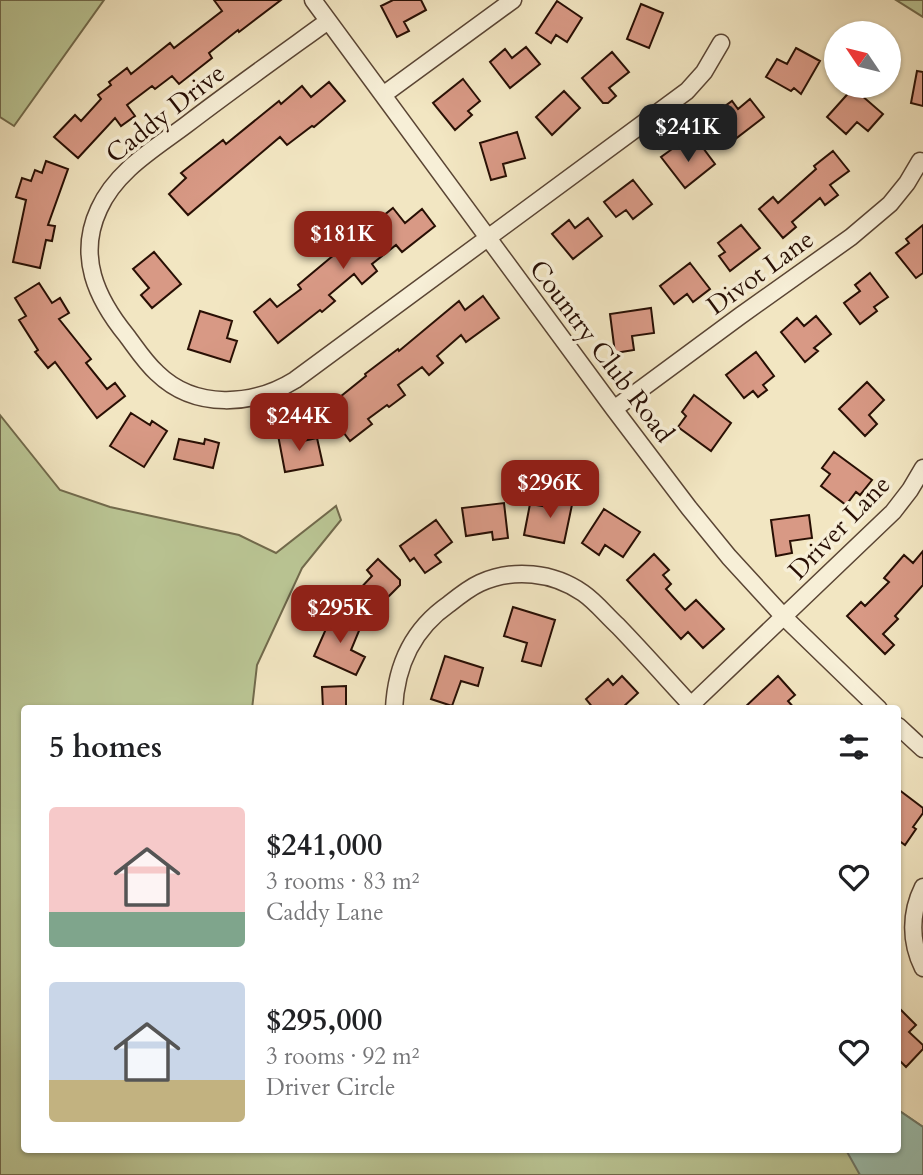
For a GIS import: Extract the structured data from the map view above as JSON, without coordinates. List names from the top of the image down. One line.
{"streets":{"street":["Caddy Drive","Divot Lane","Country Club Road","Driver Lane"]},"crossings":[["Caddy Drive","Country Club Road"],["Divot Lane","Country Club Road"],["Country Club Road","Driver Lane"]],"north":"top left","page":{"price":["$241K","$181K","$244K","$296K","$295K"],"heading":"5 homes","list":[{"name":"$241,000","note":"3 rooms · 83 m² · Caddy Lane"},{"name":"$295,000","note":"3 rooms · 92 m² · Driver Circle"}]}}
